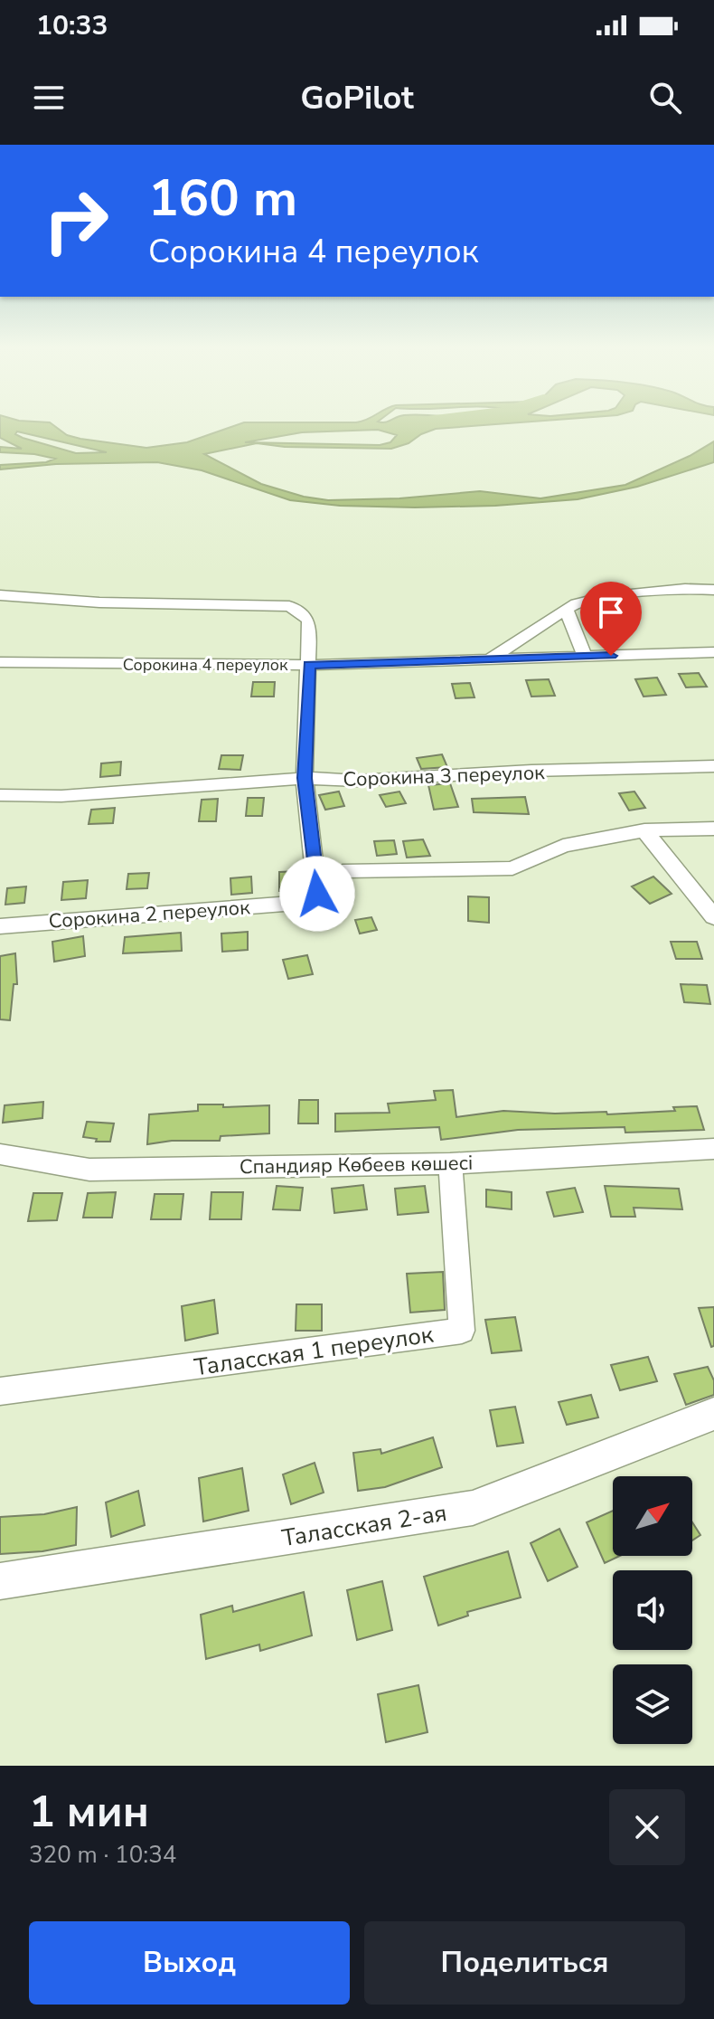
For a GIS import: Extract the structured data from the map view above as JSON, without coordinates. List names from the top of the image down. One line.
{"streets":{"street":["Сорокина 4 переулок","Сорокина 3 переулок","Сорокина 2 переулок","Спандияр Көбеев көшесі","Таласская 1 переулок","Таласская 2-ая"]},"crossings":[["Спандияр Көбеев көшесі","Таласская 1 переулок"]],"north":"top right","page":{"status":"10:33","header":"GoPilot","turn":["160 m","Сорокина 4 переулок"],"heading":["1 мин","320 m · 10:34"],"buttons":["Выход","Поделиться"]}}
